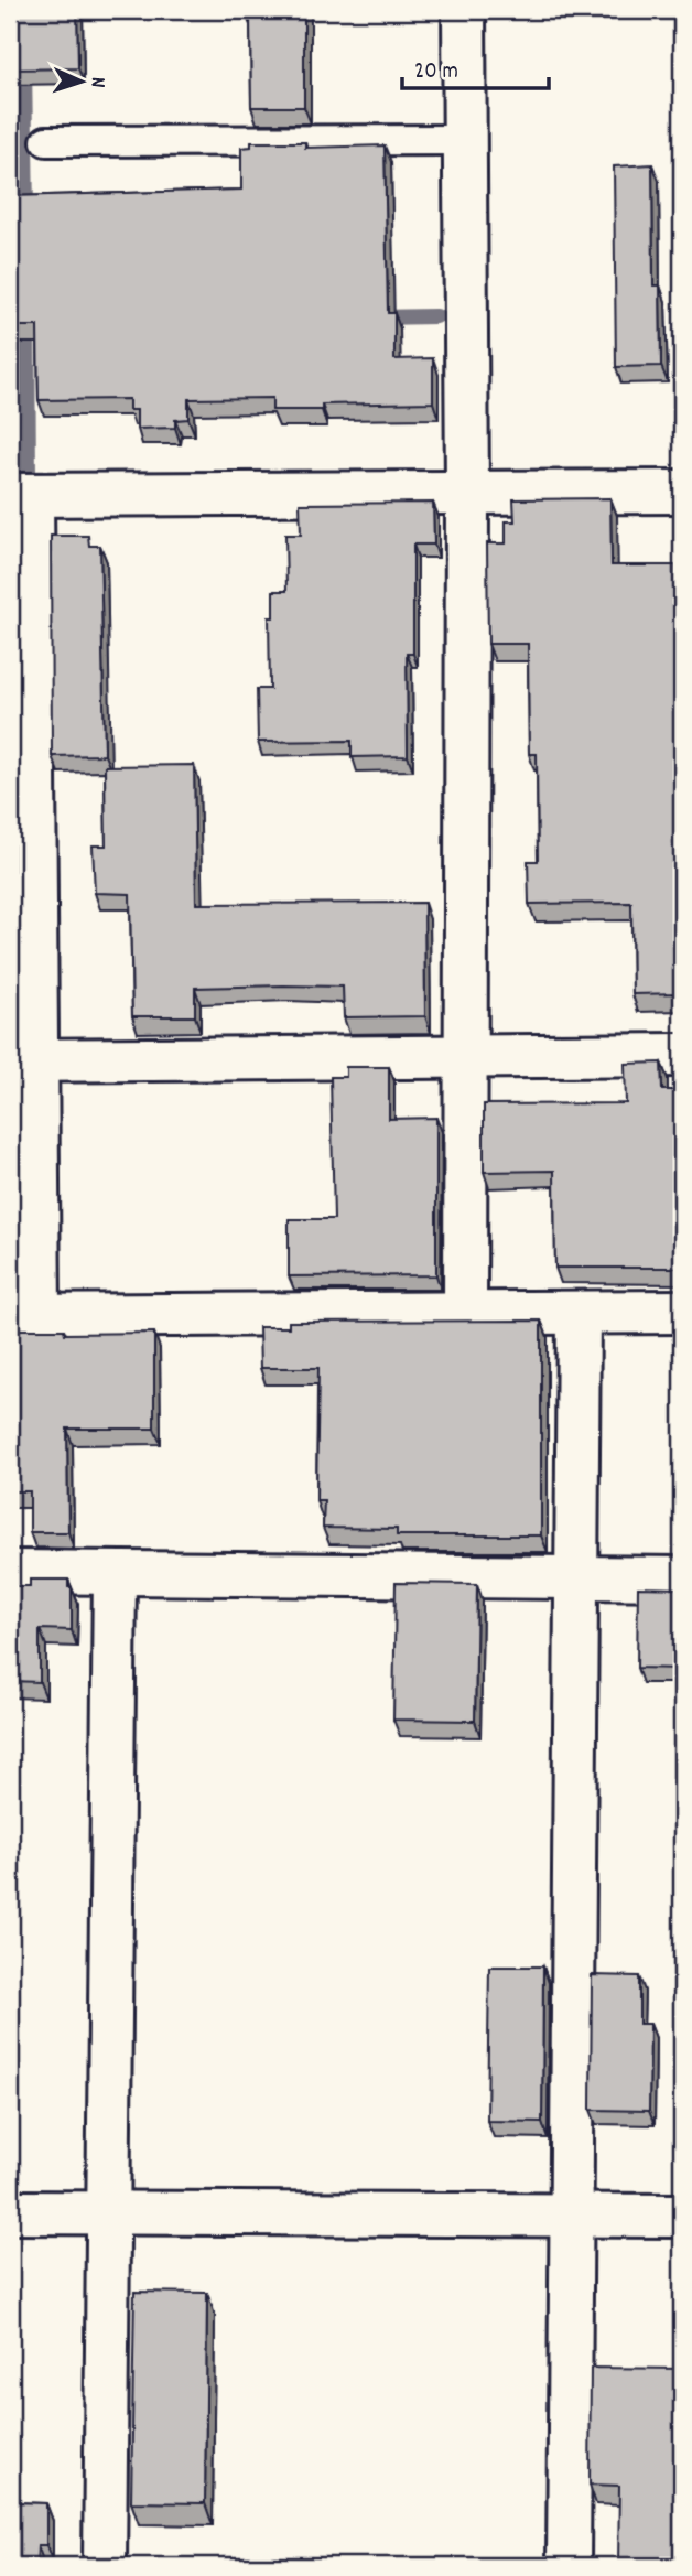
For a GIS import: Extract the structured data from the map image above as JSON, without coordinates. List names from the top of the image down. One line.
{"scale_bar":"20 m","north":"right"}
